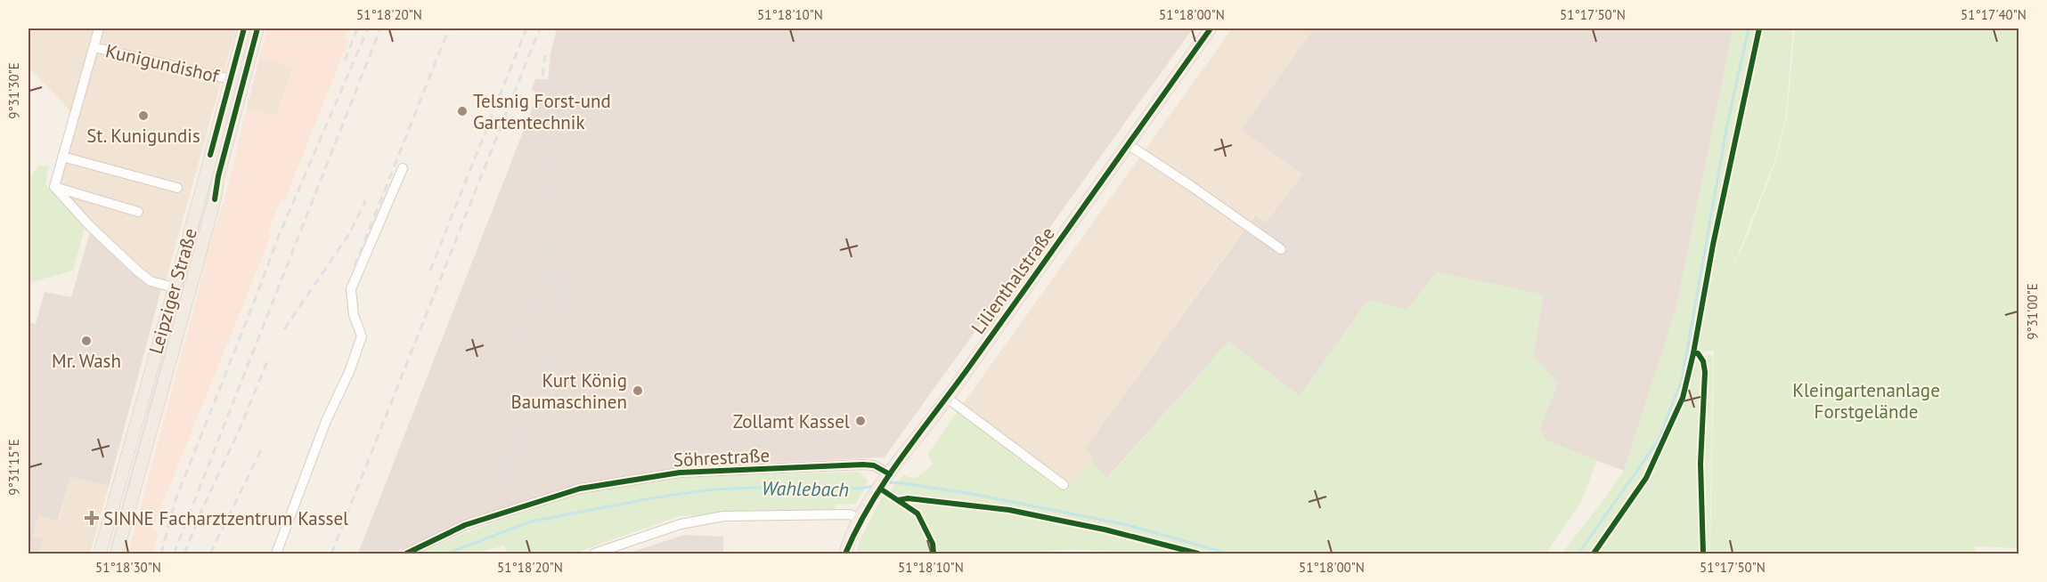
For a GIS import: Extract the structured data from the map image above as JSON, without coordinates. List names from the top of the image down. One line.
{"streets":{"main road":["Lilienthalstraße","Leipziger Straße"],"street":["Kunigundishof","Söhrestraße"]},"crossings":[["Kunigundishof","Leipziger Straße"],["Lilienthalstraße","Söhrestraße"]],"water":["Wahlebach"],"parks":["Kleingartenanlage Forstgelände"],"places":{"other":["Telsnig Forst-und Gartentechnik","St. Kunigundis","Mr. Wash","Kurt König Baumaschinen","Zollamt Kassel"],"health":["SINNE Facharztzentrum Kassel"]},"coordinates":["51°18'20\"N","51°18'10\"N","51°18'00\"N","51°17'50\"N","51°17'40\"N","9°31'30\"E","9°31'00\"E","9°31'15\"E","51°18'30\"N"]}
